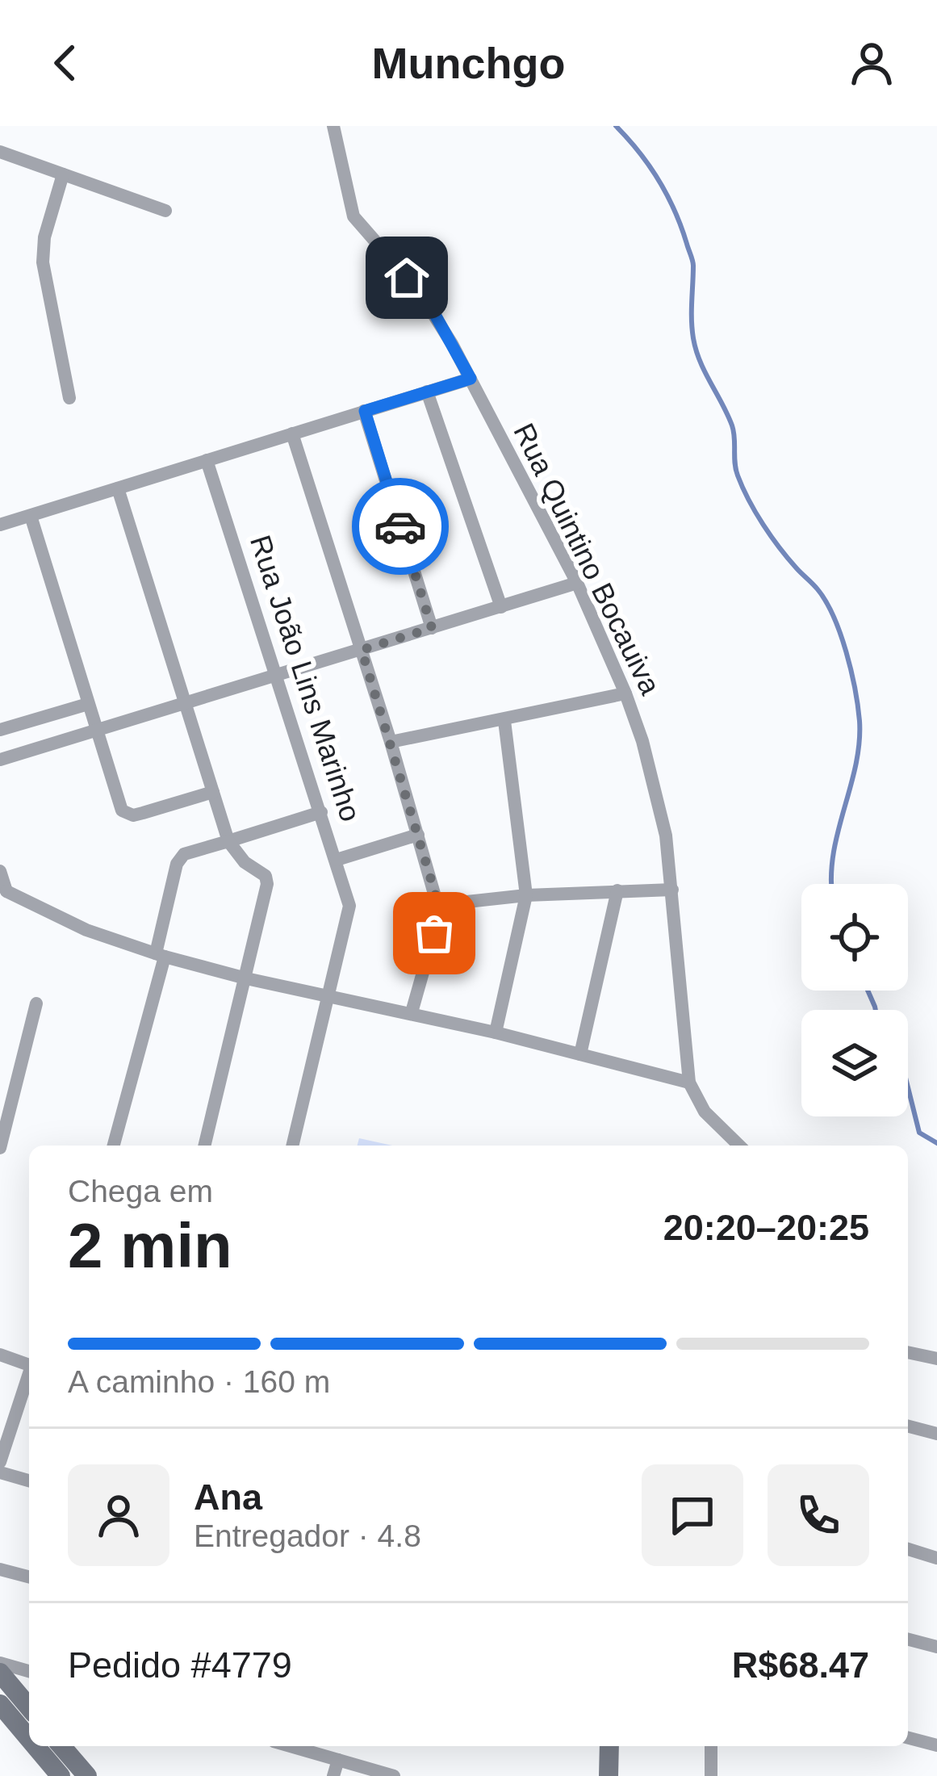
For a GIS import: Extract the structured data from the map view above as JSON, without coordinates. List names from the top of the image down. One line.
{"streets":{"street":["Rua Quintino Bocauiva","Rua João Lins Marinho"]},"page":{"header":"Munchgo","heading":["2 min","Chega em","20:20–20:25"],"panel":["Ana","Entregador · 4.8","Pedido #4779","R$68.47"],"bar":"A caminho · 160 m"}}
